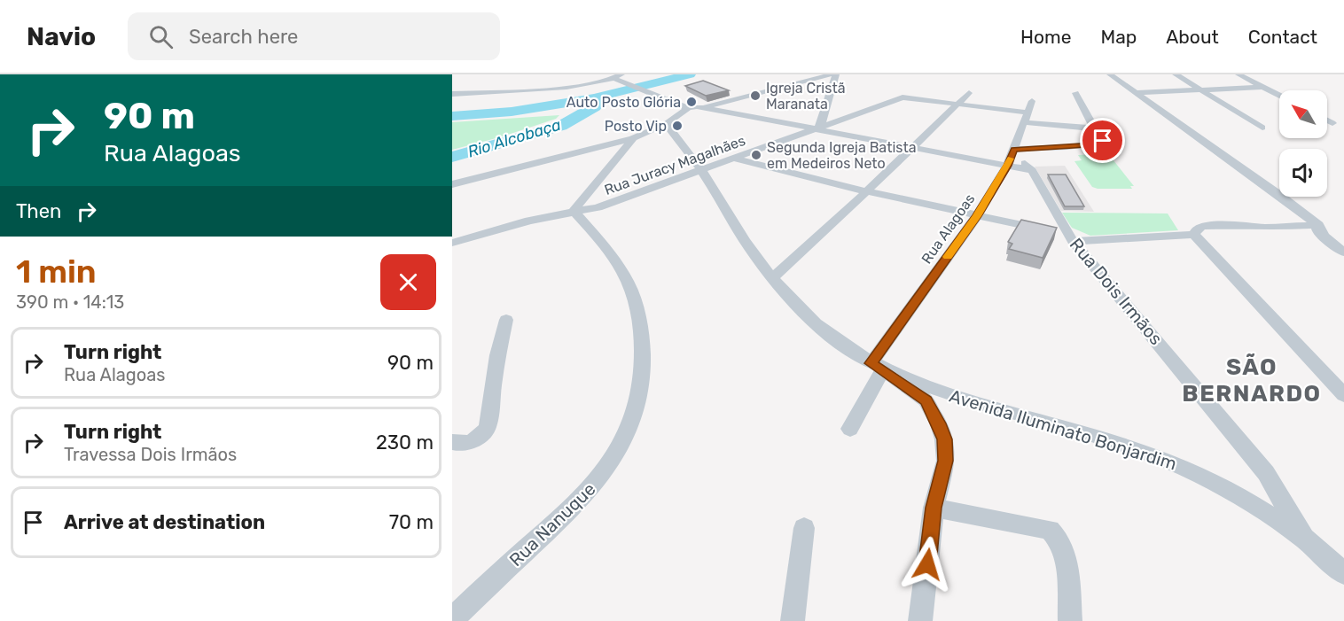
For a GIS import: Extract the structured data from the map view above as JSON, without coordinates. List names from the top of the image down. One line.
{"streets":{"street":["Rua Juracy Magalhães","Rua Alagoas","Rua Dois Irmãos","Avenida Iluminato Bonjardim","Rua Nanuque"]},"crossings":[["Rua Juracy Magalhães","Avenida Iluminato Bonjardim"],["Rua Juracy Magalhães","Rua Nanuque"],["Rua Alagoas","Rua Dois Irmãos"],["Rua Alagoas","Avenida Iluminato Bonjardim"],["Rua Dois Irmãos","Avenida Iluminato Bonjardim"]],"districts":["SÃO BERNARDO"],"water":["Rio Alcobaça"],"places":["Igreja Cristã Maranata","Auto Posto Glória","Posto Vip","Segunda Igreja Batista em Medeiros Neto"],"north":"top left","page":{"header":"Navio","search":"Search here","nav":["Home","Map","About","Contact"],"turn":["90 m","Rua Alagoas"],"then":"Then","heading":["1 min","390 m · 14:13"],"list":[{"name":"Turn right","note":"Rua Alagoas","value":"90 m"},{"name":"Turn right","note":"Travessa Dois Irmãos","value":"230 m"},{"name":"Arrive at destination","value":"70 m"}]}}
